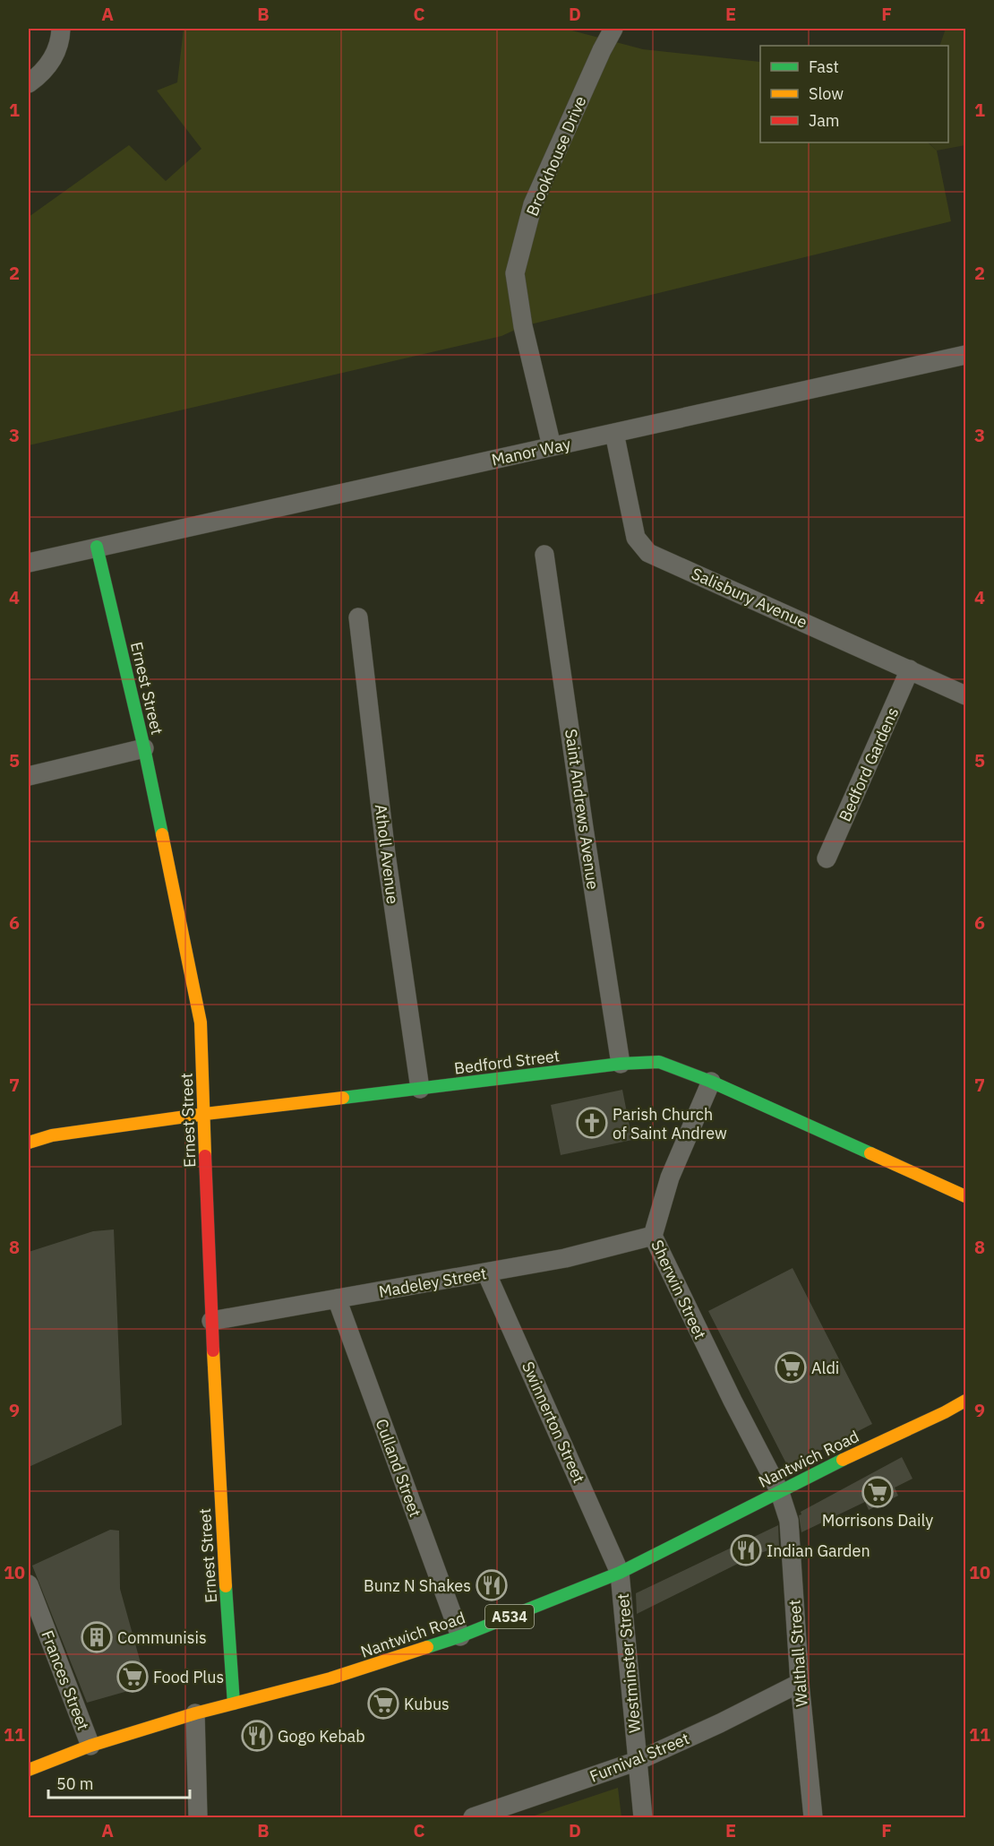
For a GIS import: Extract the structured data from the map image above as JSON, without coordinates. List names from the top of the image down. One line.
{"streets":{"street":["Brookhouse Drive","Manor Way","Salisbury Avenue","Ernest Street","Bedford Gardens","Saint Andrews Avenue","Atholl Avenue","Bedford Street","Madeley Street","Sherwin Street","Swinnerton Street","Nantwich Road","Culland Street","A534","Walthall Street","Westminster Street","Frances Street","Furnival Street"]},"crossings":[["Brookhouse Drive","Manor Way"],["Manor Way","Salisbury Avenue"],["Manor Way","Ernest Street"],["Salisbury Avenue","Bedford Gardens"],["Ernest Street","Bedford Street"],["Ernest Street","Madeley Street"],["Ernest Street","Nantwich Road"],["Saint Andrews Avenue","Bedford Street"],["Atholl Avenue","Bedford Street"],["Bedford Street","Sherwin Street"],["Madeley Street","Sherwin Street"],["Madeley Street","Swinnerton Street"],["Madeley Street","Culland Street"],["Sherwin Street","Nantwich Road"],["Sherwin Street","Walthall Street"],["Swinnerton Street","Nantwich Road"],["Swinnerton Street","Westminster Street"],["Nantwich Road","Culland Street"],["Nantwich Road","Walthall Street"],["Nantwich Road","Westminster Street"],["Nantwich Road","Frances Street"],["Walthall Street","Furnival Street"],["Westminster Street","Furnival Street"]],"places":{"church":["Parish Church of Saint Andrew"],"supermarket":["Aldi","Morrisons Daily","Food Plus","Kubus"],"restaurant":["Indian Garden","Bunz N Shakes","Gogo Kebab"],"building":["Communisis"]},"legend":["Fast","Slow","Jam"],"scale_bar":"50 m","grid":{"columns":["A","B","C","D","E","F"],"rows":["1","2","3","4","5","6","7","8","9","10","11"]}}
